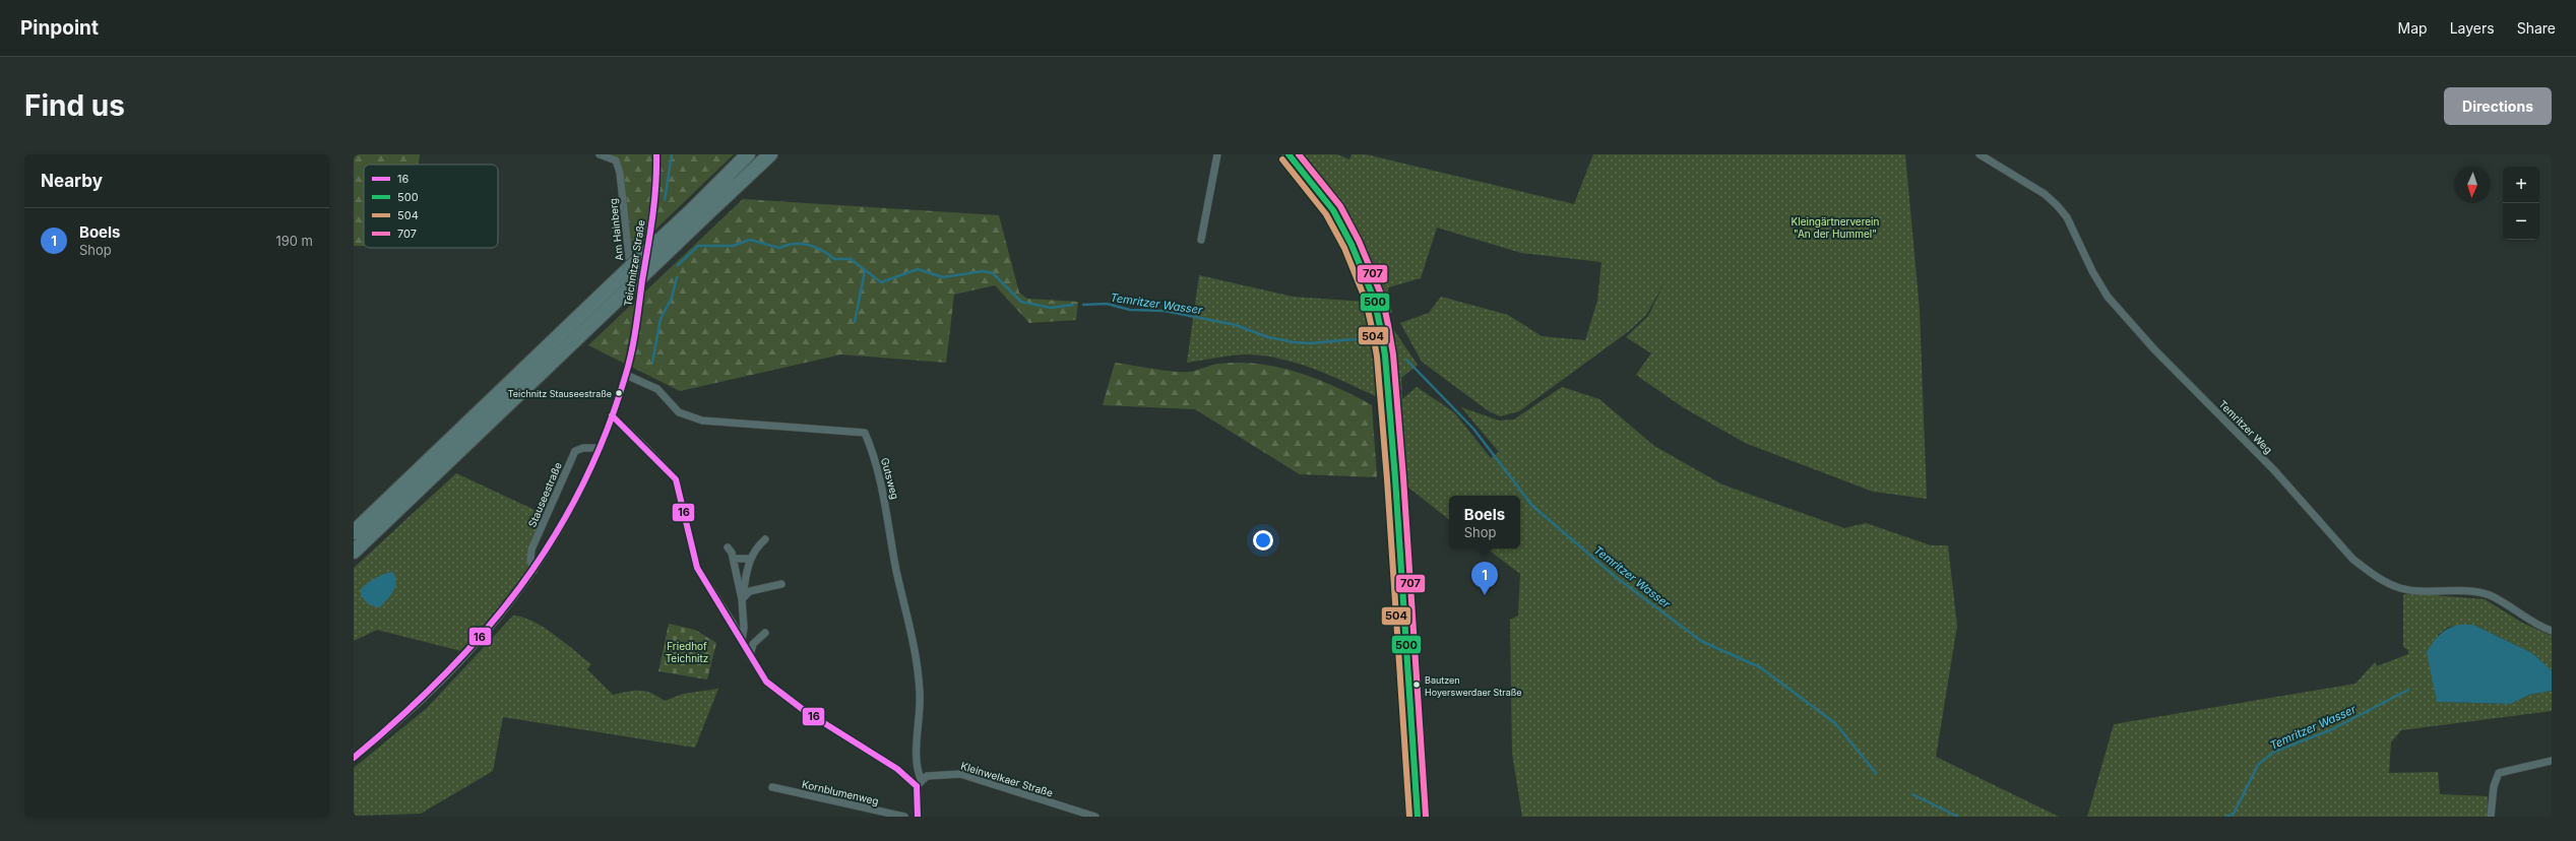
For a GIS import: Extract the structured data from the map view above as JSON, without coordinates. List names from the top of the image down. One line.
{"streets":{"street":["Am Hainberg","Teichnitzer Straße","Temritzer Weg","Gutsweg","Stauseestraße","Kleinwelkaer Straße","Kornblumenweg"]},"crossings":[["Am Hainberg","Teichnitzer Straße"],["Teichnitzer Straße","Gutsweg"],["Gutsweg","Kleinwelkaer Straße"]],"water":["Temritzer Wasser"],"parks":["Kleingärtnerverein \"An der Hummel\"","Friedhof Teichnitz"],"places":["Teichnitz Stauseestraße","Bautzen Hoyerswerdaer Straße"],"lines":["transit line 16","transit line 500","transit line 707","transit line 504"],"legend":["16","500","504","707"],"north":"bottom","page":{"header":"Pinpoint","nav":["Map","Layers","Share"],"buttons":"Directions","title":"Find us","heading":"Nearby","map_buttons":["+","−"],"list":[{"mark":"1","name":"Boels","note":"Shop","value":"190 m"}],"popup":["Boels","Shop"],"pins":"1"}}
